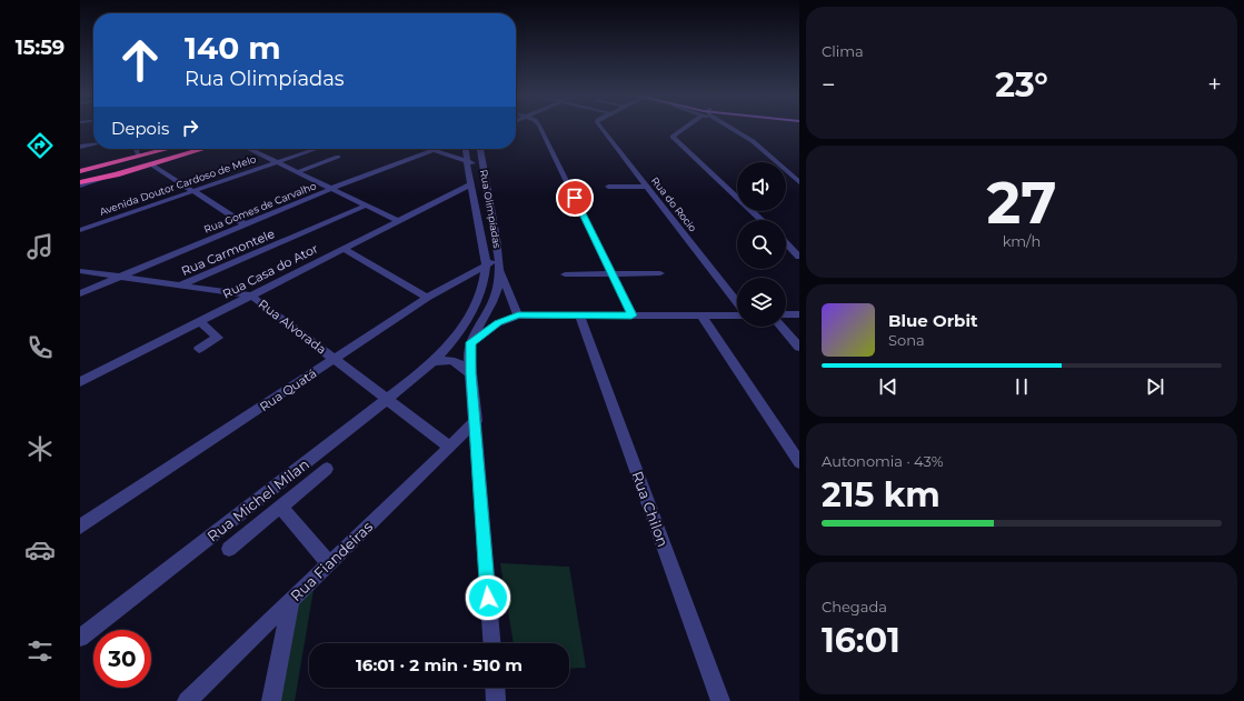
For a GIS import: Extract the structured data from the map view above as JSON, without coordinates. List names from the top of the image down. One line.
{"streets":{"street":["Avenida Doutor Cardoso de Melo","Rua do Rocio","Rua Gomes de Carvalho","Rua Olimpíadas","Rua Carmontele","Rua Casa do Ator","Rua Alvorada","Rua Quatá","Rua Michel Milan","Rua Chilon","Rua Fiandeiras"]},"crossings":[["Rua Gomes de Carvalho","Rua Alvorada"],["Rua Olimpíadas","Rua Casa do Ator"],["Rua Olimpíadas","Rua Quatá"],["Rua Olimpíadas","Rua Michel Milan"],["Rua Olimpíadas","Rua Fiandeiras"],["Rua Carmontele","Rua Alvorada"],["Rua Casa do Ator","Rua Alvorada"],["Rua Alvorada","Rua Quatá"],["Rua Alvorada","Rua Michel Milan"],["Rua Alvorada","Rua Fiandeiras"]],"page":{"tabs":"15:59","tile":["Clima",["27","km/h"],["Autonomia · 43%","215 km"],["Chegada","16:01"]],"turn":["140 m","Rua Olimpíadas"],"heat":["−","23°","+"],"then":"Depois","song":["Blue Orbit","Sona"],"limit":"30","trip":"16:01 · 2 min · 510 m"}}
